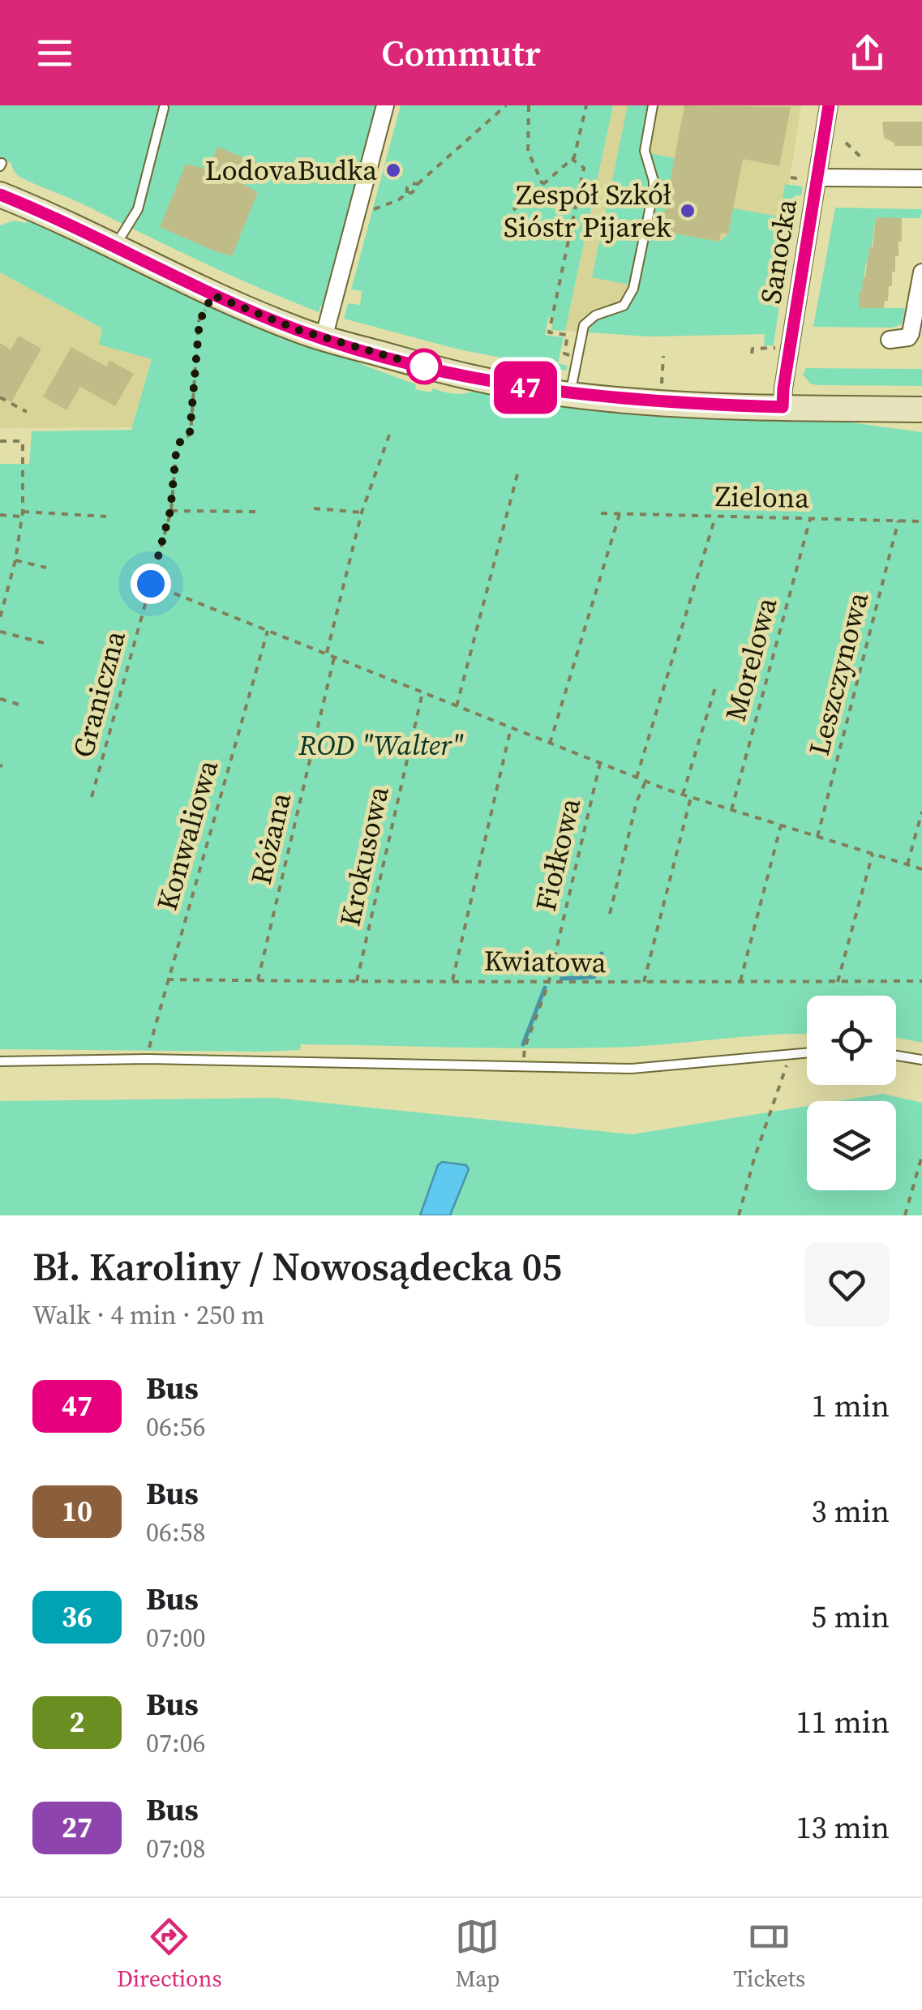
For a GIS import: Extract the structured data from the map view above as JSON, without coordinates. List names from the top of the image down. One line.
{"streets":{"street":["Sanocka"],"path":["Zielona","Morelowa","Leszczynowa","Graniczna","Konwaliowa","Różana","Fiołkowa","Krokusowa","Kwiatowa"]},"crossings":[["Zielona","Morelowa"],["Zielona","Leszczynowa"],["Konwaliowa","Kwiatowa"],["Różana","Kwiatowa"],["Fiołkowa","Kwiatowa"],["Krokusowa","Kwiatowa"]],"parks":["ROD \"Walter\""],"places":["LodovaBudka","Zespół Szkół Sióstr Pijarek"],"lines":["bus line 47"],"page":{"header":"Commutr","on_map":"47","heading":["Bł. Karoliny / Nowosądecka 05","Walk · 4 min · 250 m"],"list":[{"mark":"47","name":"Bus","note":"06:56","value":"1 min"},{"mark":"10","name":"Bus","note":"06:58","value":"3 min"},{"mark":"36","name":"Bus","note":"07:00","value":"5 min"},{"mark":"2","name":"Bus","note":"07:06","value":"11 min"},{"mark":"27","name":"Bus","note":"07:08","value":"13 min"}],"tabs":["Directions","Map","Tickets"]}}
